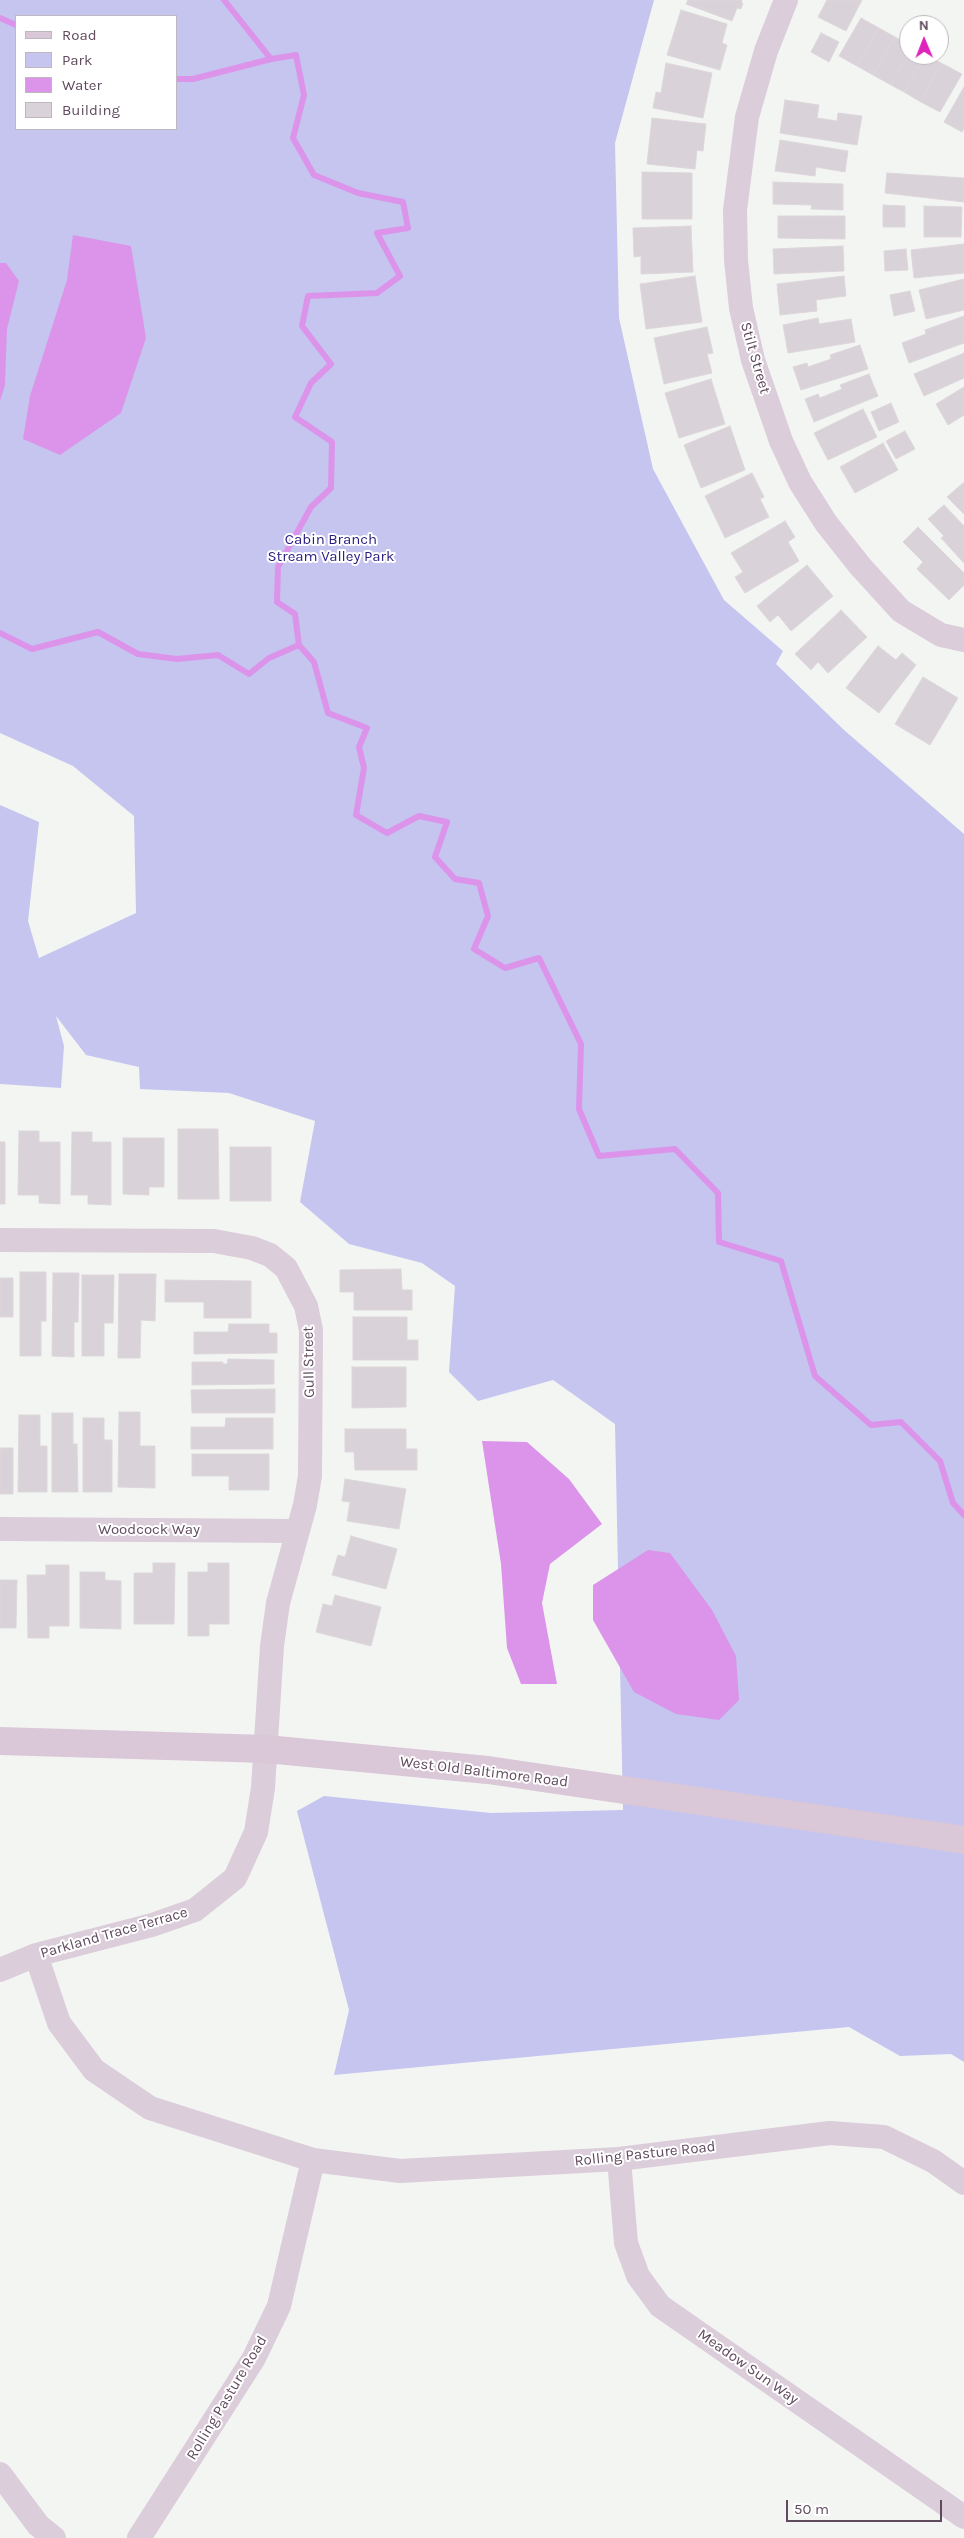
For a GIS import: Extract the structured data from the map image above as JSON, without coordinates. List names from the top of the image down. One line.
{"streets":{"street":["Stilt Street","Gull Street","Woodcock Way","West Old Baltimore Road","Parkland Trace Terrace","Rolling Pasture Road","Meadow Sun Way"]},"crossings":[["Gull Street","Woodcock Way"],["Gull Street","West Old Baltimore Road"],["Gull Street","Parkland Trace Terrace"],["West Old Baltimore Road","Parkland Trace Terrace"],["Parkland Trace Terrace","Rolling Pasture Road"],["Rolling Pasture Road","Meadow Sun Way"]],"parks":["Cabin Branch Stream Valley Park"],"legend":["Road","Park","Water","Building"],"scale_bar":"50 m","north":"top"}
